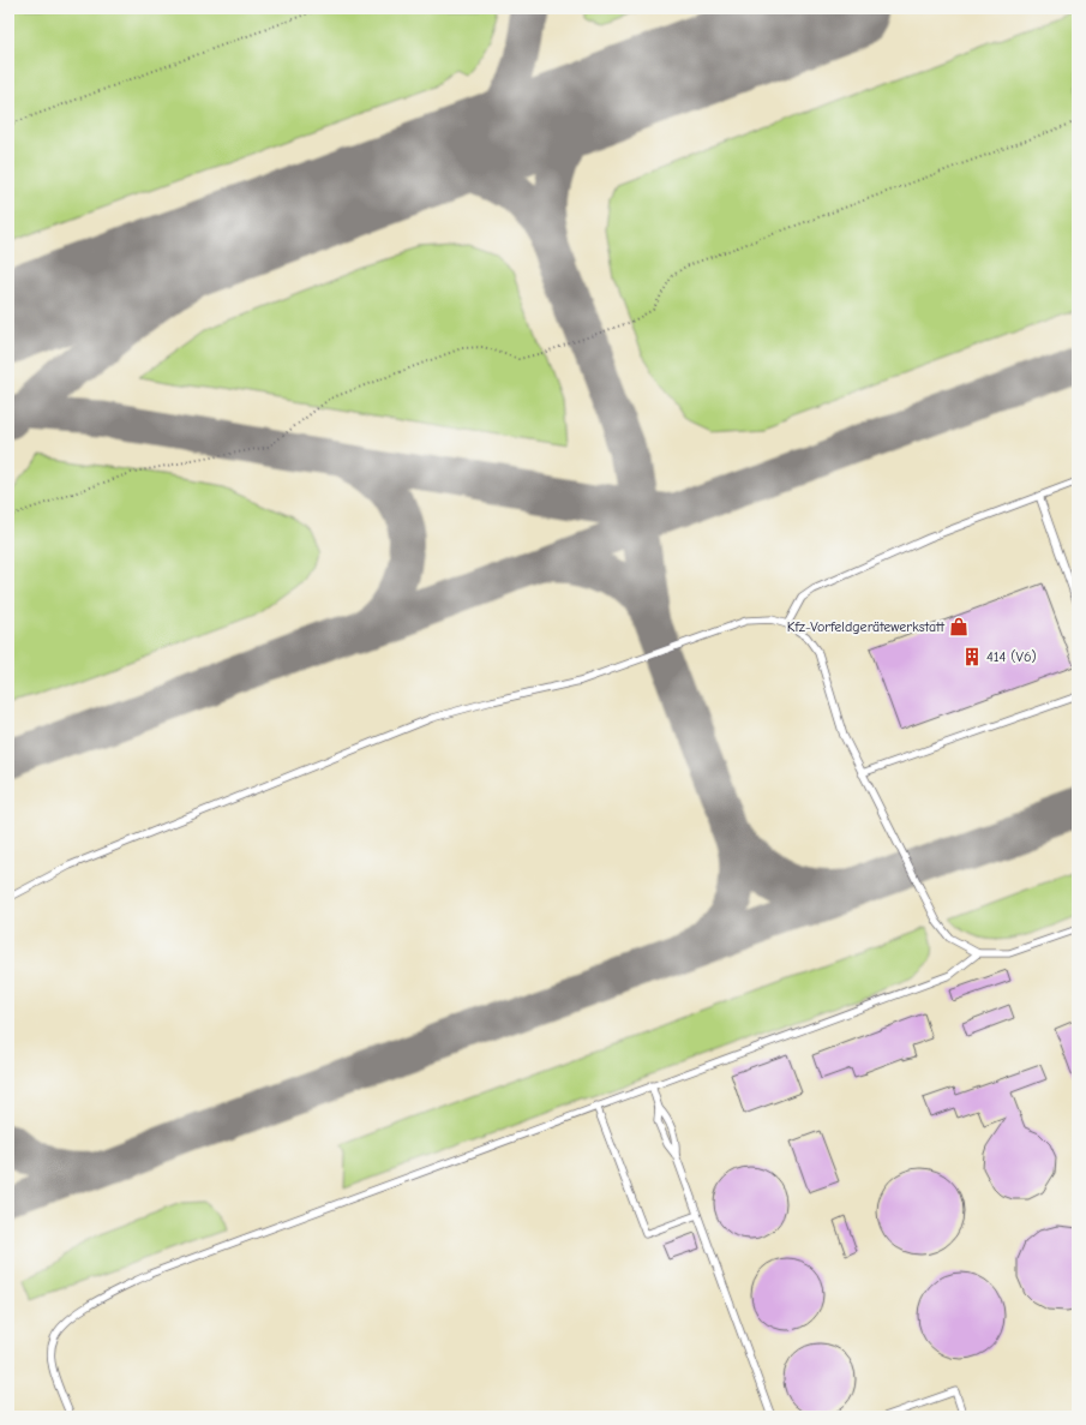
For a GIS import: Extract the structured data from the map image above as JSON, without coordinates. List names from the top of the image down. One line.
{"places":{"shop":["Kfz-Vorfeldgerätewerkstatt"],"building":["414 (V6)"]}}
